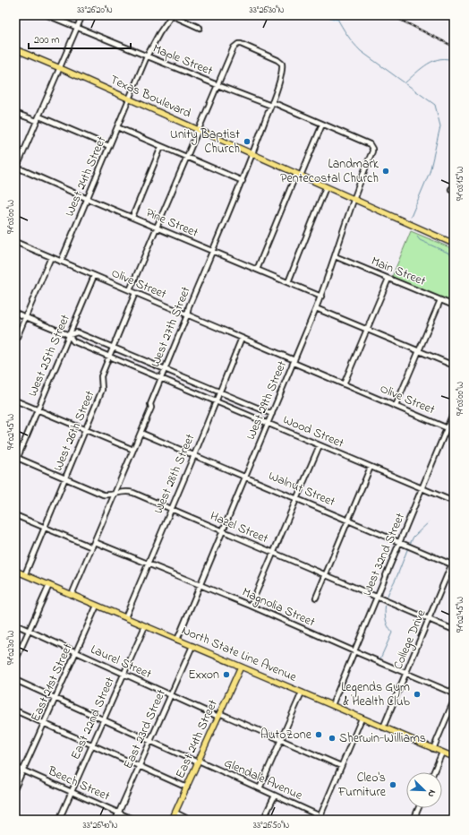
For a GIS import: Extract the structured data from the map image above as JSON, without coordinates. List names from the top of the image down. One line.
{"streets":{"main road":["Texas Boulevard","North State Line Avenue","East 24th Street"],"street":["Maple Street","West 24th Street","Pine Street","Main Street","Olive Street","West 27th Street","West 25th Street","West 29th Street","West 26th Street","Wood Street","West 28th Street","Walnut Street","Hazel Street","West 32nd Street","Magnolia Street","College Drive","Laurel Street","East 21st Street","East 22nd Street","East 23rd Street","Glendale Avenue","Beech Street"]},"crossings":[["Maple Street","West 24th Street"],["Maple Street","West 27th Street"],["Maple Street","West 29th Street"],["Texas Boulevard","West 24th Street"],["Texas Boulevard","West 27th Street"],["Texas Boulevard","West 29th Street"],["West 24th Street","Pine Street"],["West 24th Street","Olive Street"],["Pine Street","West 27th Street"],["Pine Street","West 29th Street"],["Main Street","West 29th Street"],["Olive Street","West 27th Street"],["Olive Street","West 25th Street"],["Olive Street","West 29th Street"],["Olive Street","West 26th Street"],["Olive Street","West 28th Street"],["Olive Street","West 32nd Street"],["West 27th Street","Wood Street"],["West 27th Street","Walnut Street"],["West 27th Street","Hazel Street"],["West 27th Street","Magnolia Street"],["West 27th Street","North State Line Avenue"],["West 25th Street","Wood Street"],["West 25th Street","Hazel Street"],["West 29th Street","Wood Street"],["West 29th Street","Walnut Street"],["West 29th Street","Hazel Street"],["West 29th Street","Magnolia Street"],["West 29th Street","North State Line Avenue"],["West 26th Street","Wood Street"],["West 26th Street","Hazel Street"],["West 26th Street","North State Line Avenue"],["Wood Street","West 28th Street"],["Wood Street","West 32nd Street"],["West 28th Street","Walnut Street"],["West 28th Street","Hazel Street"],["West 28th Street","Magnolia Street"],["West 28th Street","North State Line Avenue"],["Walnut Street","West 32nd Street"],["Walnut Street","College Drive"],["Hazel Street","West 32nd Street"],["Hazel Street","College Drive"],["West 32nd Street","Magnolia Street"],["West 32nd Street","North State Line Avenue"],["Magnolia Street","College Drive"],["College Drive","North State Line Avenue"],["North State Line Avenue","East 21st Street"],["North State Line Avenue","East 22nd Street"],["North State Line Avenue","East 23rd Street"],["North State Line Avenue","East 24th Street"],["Laurel Street","East 21st Street"],["Laurel Street","East 22nd Street"],["Laurel Street","East 23rd Street"],["Laurel Street","East 24th Street"],["East 21st Street","Glendale Avenue"],["East 21st Street","Beech Street"],["East 22nd Street","Glendale Avenue"],["East 22nd Street","Beech Street"],["East 23rd Street","Glendale Avenue"],["East 23rd Street","Beech Street"],["East 24th Street","Glendale Avenue"]],"places":["Unity Baptist Church","Landmark Pentecostal Church","Exxon","Legends Gym & Health Club","AutoZone","Sherwin-Williams","Cleo's Furniture"],"scale_bar":"200 m","north":"bottom right","coordinates":["33°26'20\"N","33°26'30\"N","94°03'15\"W","94°03'00\"W","94°02'45\"W","94°02'30\"W","33°26'40\"N","33°26'50\"N"]}
